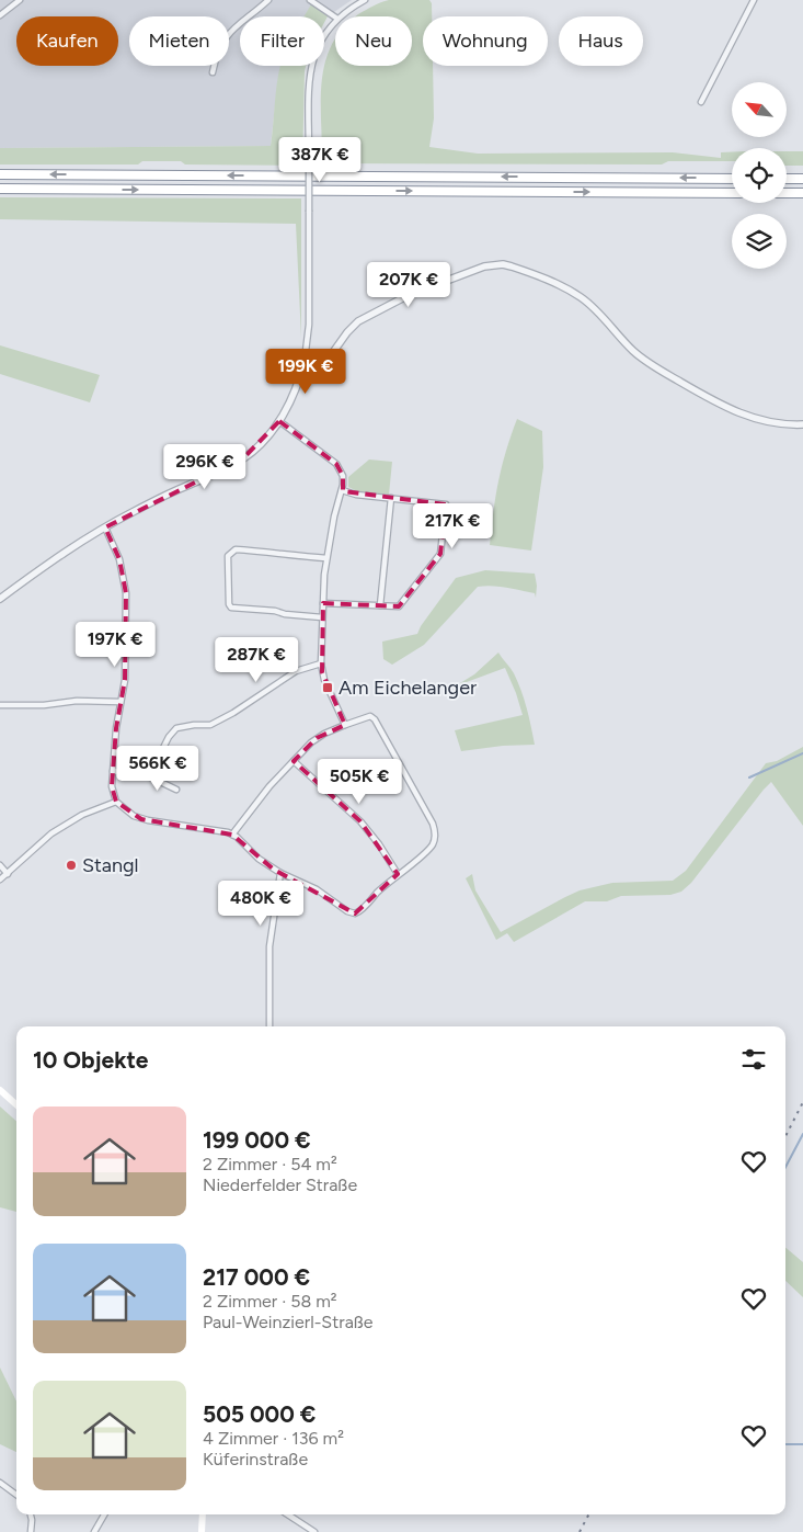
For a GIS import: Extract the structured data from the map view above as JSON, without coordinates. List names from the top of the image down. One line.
{"places":{"transit":["Am Eichelanger"],"other":["Stangl"]},"north":"top left","page":{"chip":["Kaufen","Mieten","Filter","Neu","Wohnung","Haus"],"price":["387K €","207K €","199K €","296K €","217K €","197K €","287K €","566K €","505K €","480K €"],"heading":"10 Objekte","list":[{"name":"199 000 €","note":"2 Zimmer · 54 m² · Niederfelder Straße"},{"name":"217 000 €","note":"2 Zimmer · 58 m² · Paul-Weinzierl-Straße"},{"name":"505 000 €","note":"4 Zimmer · 136 m² · Küferinstraße"}]}}
